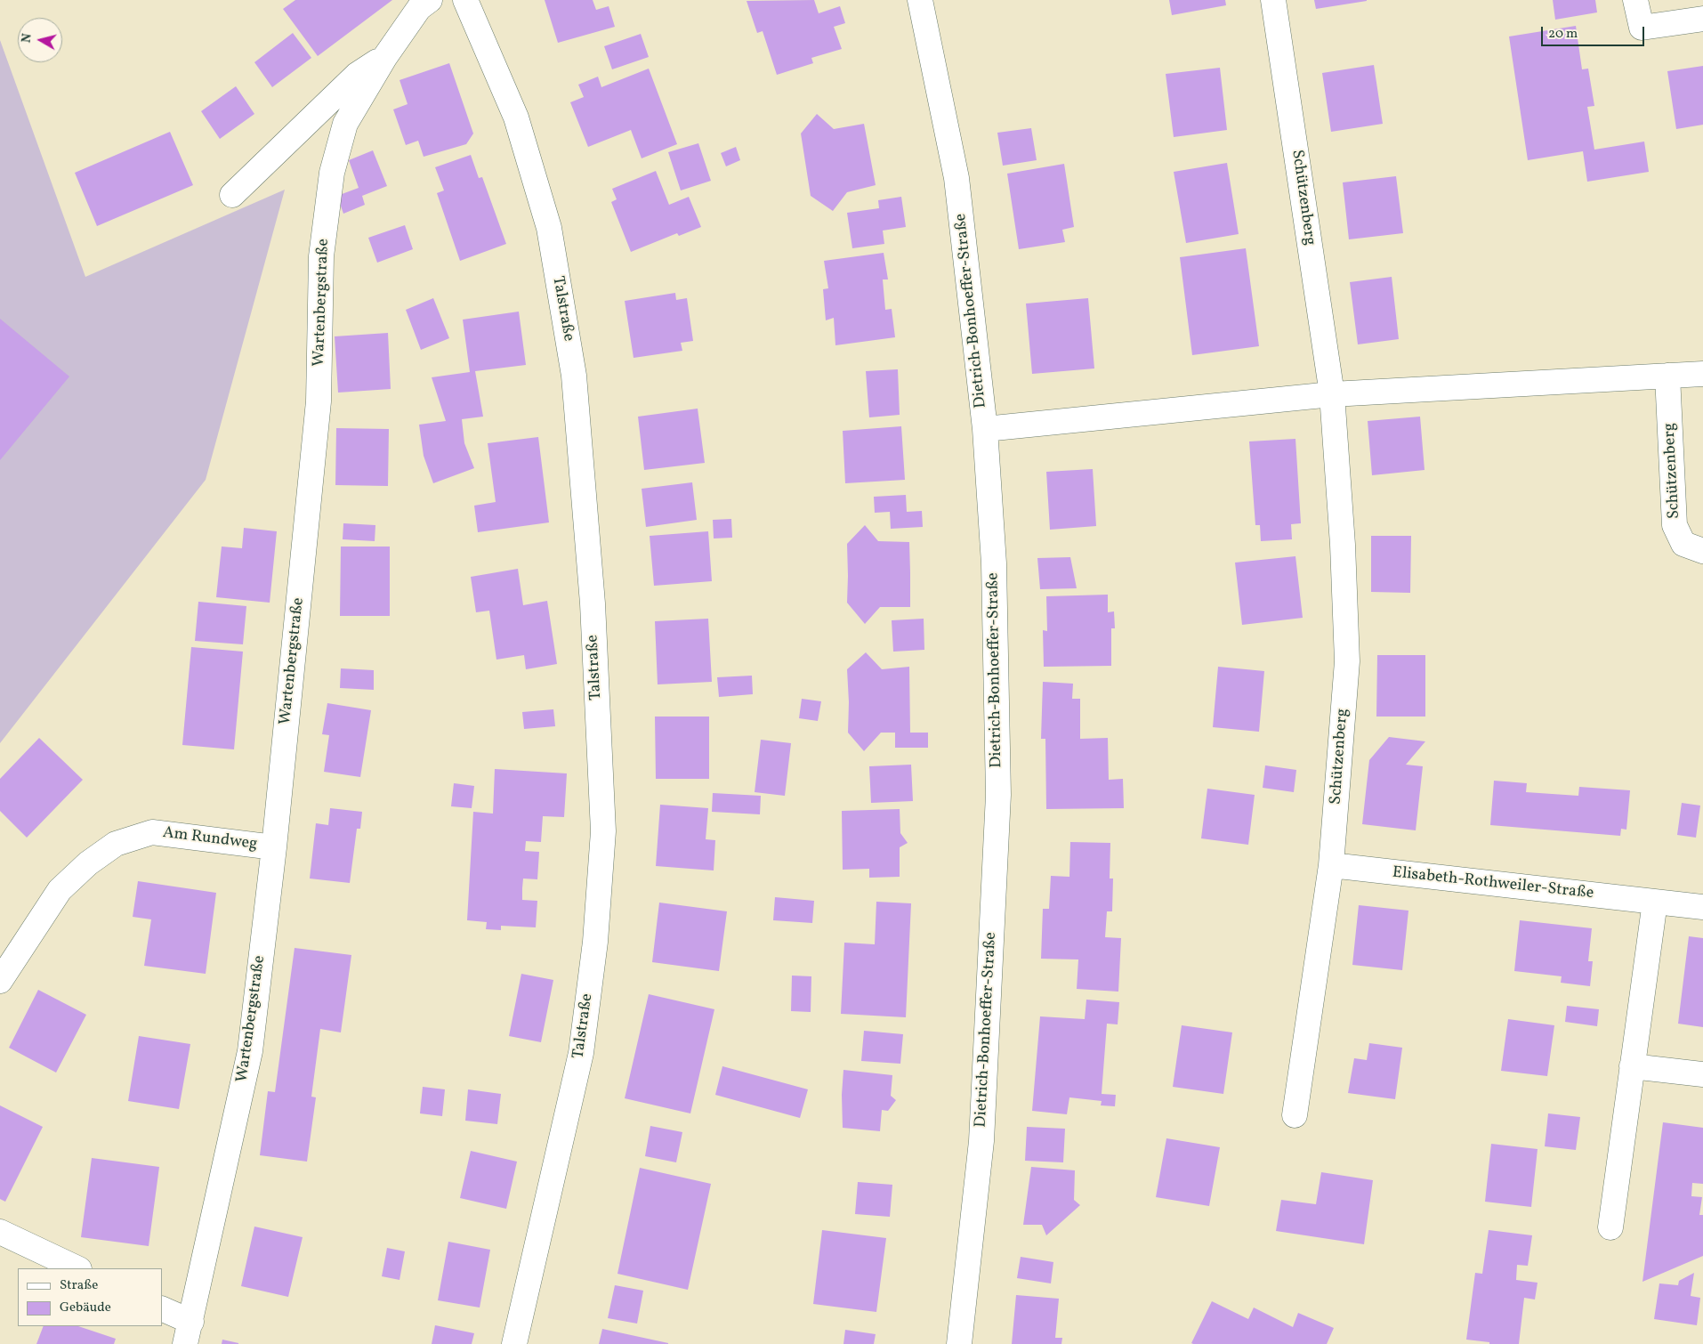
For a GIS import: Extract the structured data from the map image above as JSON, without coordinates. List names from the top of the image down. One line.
{"streets":{"street":["Schützenberg","Wartenbergstraße","Talstraße","Dietrich-Bonhoeffer-Straße","Am Rundweg","Elisabeth-Rothweiler-Straße"]},"crossings":[["Schützenberg","Elisabeth-Rothweiler-Straße"],["Wartenbergstraße","Am Rundweg"]],"legend":["Straße","Gebäude"],"scale_bar":"20 m","north":"left"}
